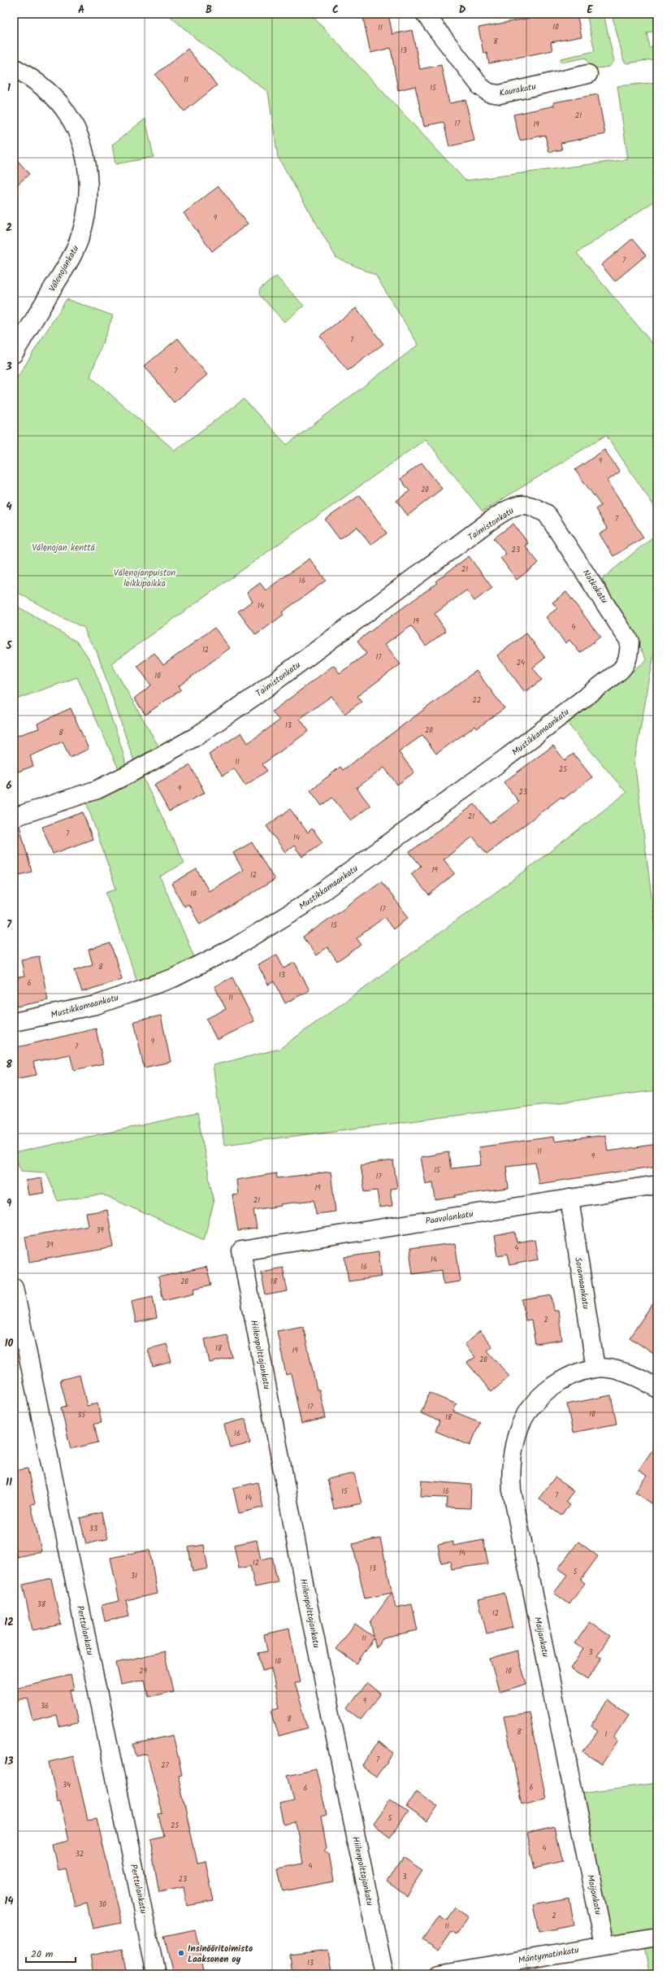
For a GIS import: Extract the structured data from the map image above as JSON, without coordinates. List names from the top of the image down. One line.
{"streets":{"street":["Kaurakatu","Välenojankatu","Taimistonkatu","Notkokatu","Mustikkamaankatu","Paavolankatu","Soramaankatu","Hiilenpolttajankatu","Perttulankatu","Maijankatu","Mäntymatinkatu"]},"crossings":[["Taimistonkatu","Notkokatu"],["Notkokatu","Mustikkamaankatu"],["Paavolankatu","Soramaankatu"],["Paavolankatu","Hiilenpolttajankatu"],["Soramaankatu","Maijankatu"],["Maijankatu","Mäntymatinkatu"]],"parks":["Välenojan kenttä","Välenojanpuiston leikkipaikka"],"places":["Insinööritoimisto Laaksonen oy"],"house_numbers":["10","11","8","13","11","15","21","17","19","9","7","7","7","9","20","7","23","21","16","14","19","4","12","17","24","10","22","13","20","8","11","25","9","23","21","7","14","19","12","10","17","15","8","13","6","11","9","7","11","9","15","17","19","21","39","39","4","14","16","20","18","2","18","19","20","17","10","35","18","16","15","16","7","14","33","14","12","13","5","31","38","12","11","3","10","29","10","9","36","8","8","1","7","27","34","6","6","5","25","4","32","4","3","23","30","2","11","13"],"scale_bar":"20 m","grid":{"columns":["A","B","C","D","E"],"rows":["1","2","3","4","5","6","7","8","9","10","11","12","13","14"]}}
